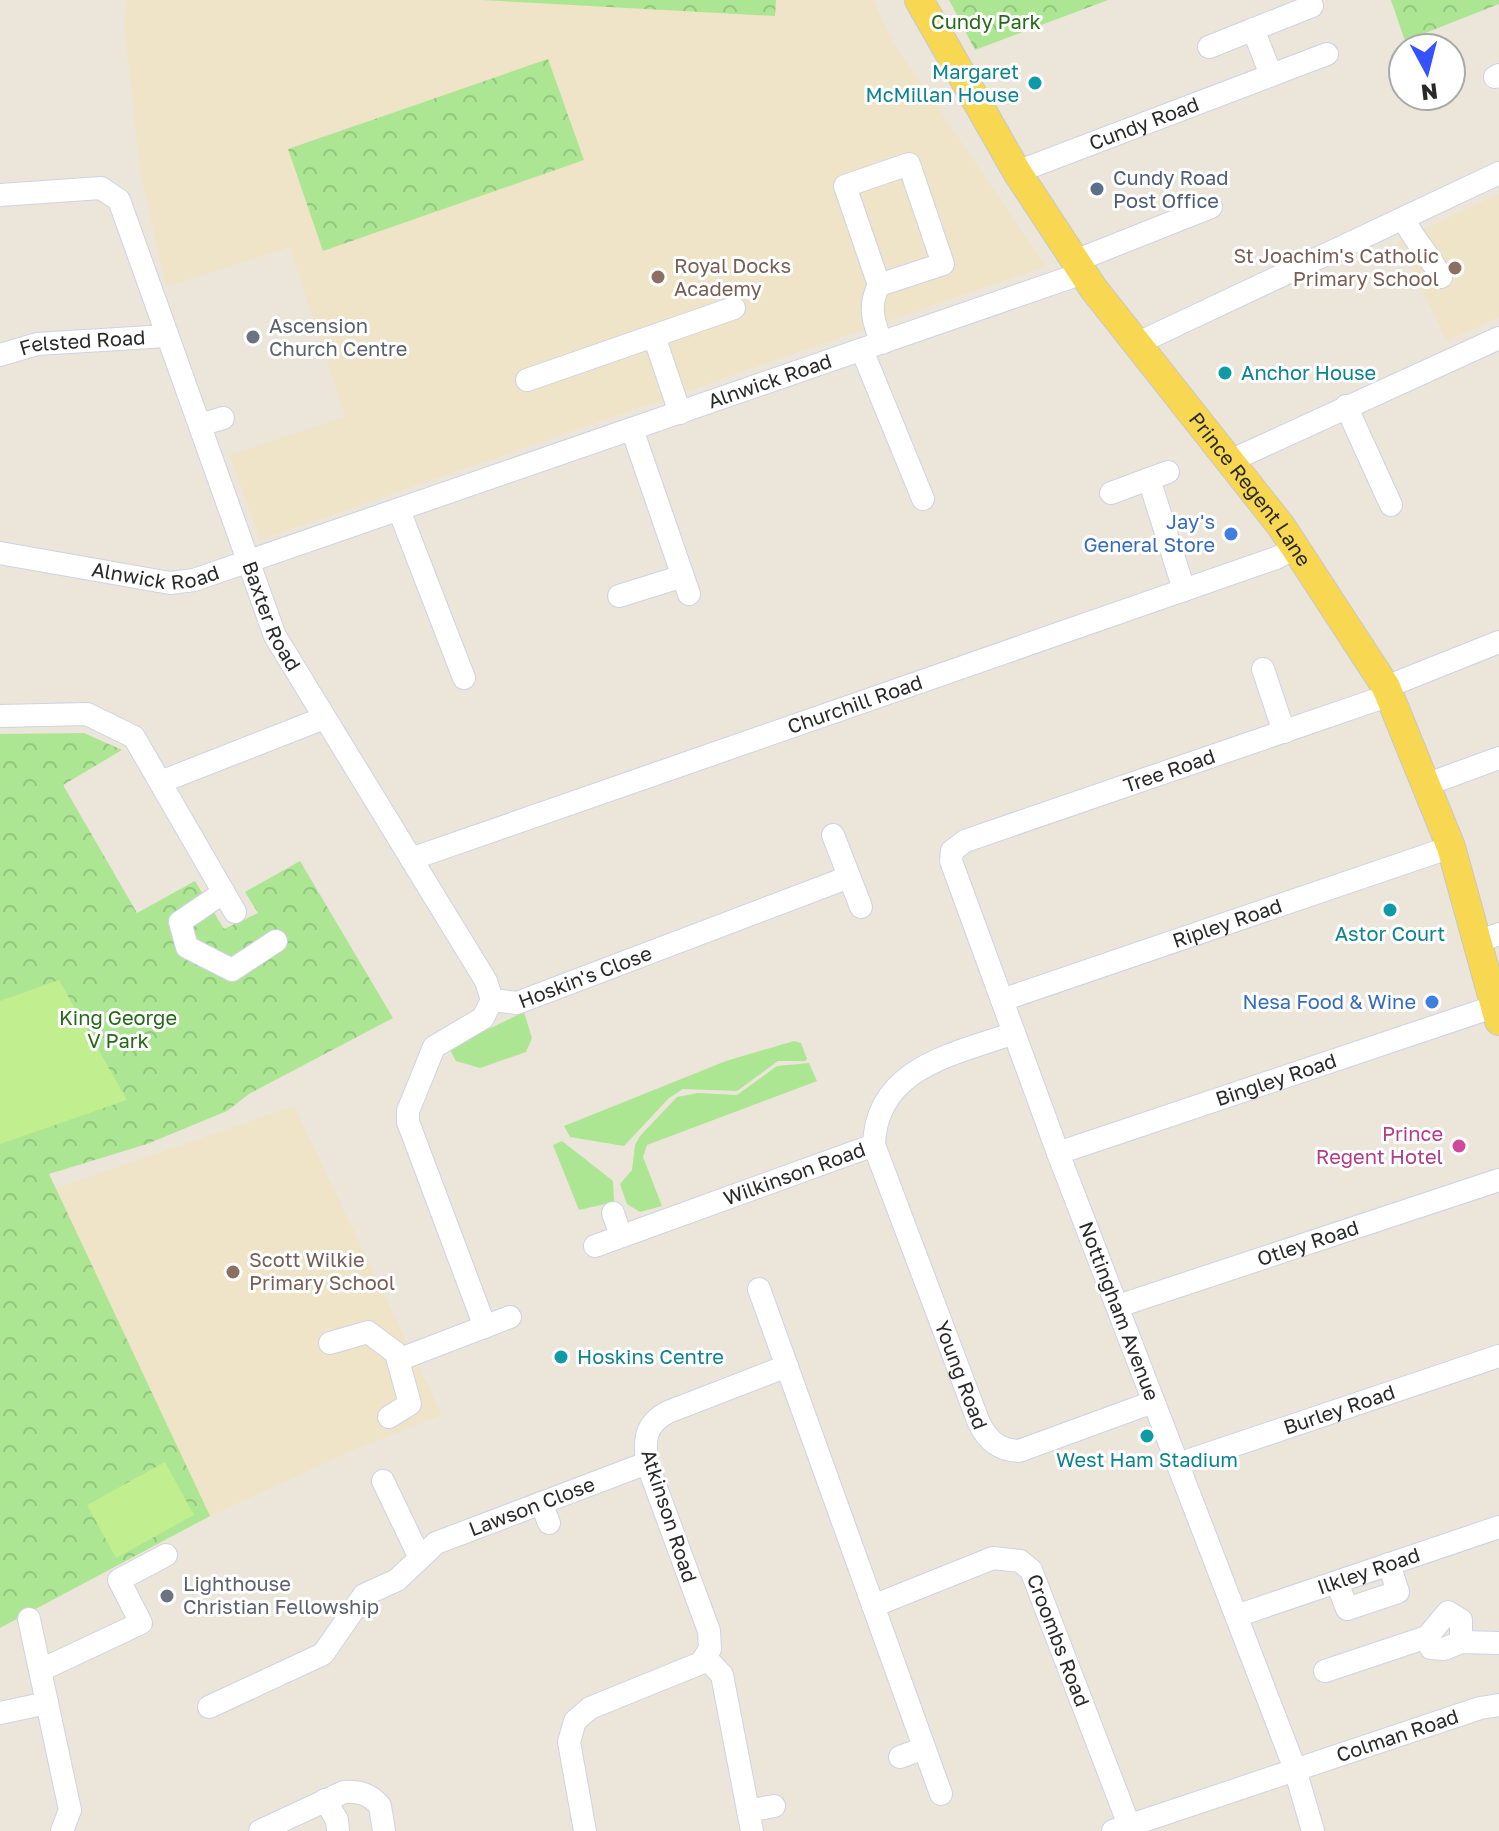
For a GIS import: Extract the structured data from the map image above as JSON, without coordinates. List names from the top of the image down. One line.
{"streets":{"main road":["Prince Regent Lane"],"street":["Cundy Road","Felsted Road","Alnwick Road","Baxter Road","Churchill Road","Tree Road","Ripley Road","Hoskin's Close","Bingley Road","Wilkinson Road","Otley Road","Nottingham Avenue","Young Road","Burley Road","Lawson Close","Atkinson Road","Ilkley Road","Croombs Road","Colman Road"]},"crossings":[["Cundy Road","Prince Regent Lane"],["Felsted Road","Baxter Road"],["Alnwick Road","Prince Regent Lane"],["Alnwick Road","Baxter Road"],["Prince Regent Lane","Churchill Road"],["Prince Regent Lane","Tree Road"],["Prince Regent Lane","Ripley Road"],["Prince Regent Lane","Bingley Road"],["Baxter Road","Churchill Road"],["Baxter Road","Hoskin's Close"],["Tree Road","Nottingham Avenue"],["Ripley Road","Nottingham Avenue"],["Bingley Road","Nottingham Avenue"],["Wilkinson Road","Nottingham Avenue"],["Wilkinson Road","Young Road"],["Otley Road","Nottingham Avenue"],["Nottingham Avenue","Young Road"],["Nottingham Avenue","Burley Road"],["Nottingham Avenue","Ilkley Road"],["Nottingham Avenue","Colman Road"],["Lawson Close","Atkinson Road"],["Croombs Road","Colman Road"]],"parks":["Cundy Park","King George V Park"],"places":["Margaret McMillan House","Cundy Road Post Office","St Joachim's Catholic Primary School","Royal Docks Academy","Ascension Church Centre","Anchor House","Jay's General Store","Astor Court","Nesa Food & Wine","Prince Regent Hotel","Scott Wilkie Primary School","Hoskins Centre","West Ham Stadium","Lighthouse Christian Fellowship"],"north":"bottom"}
